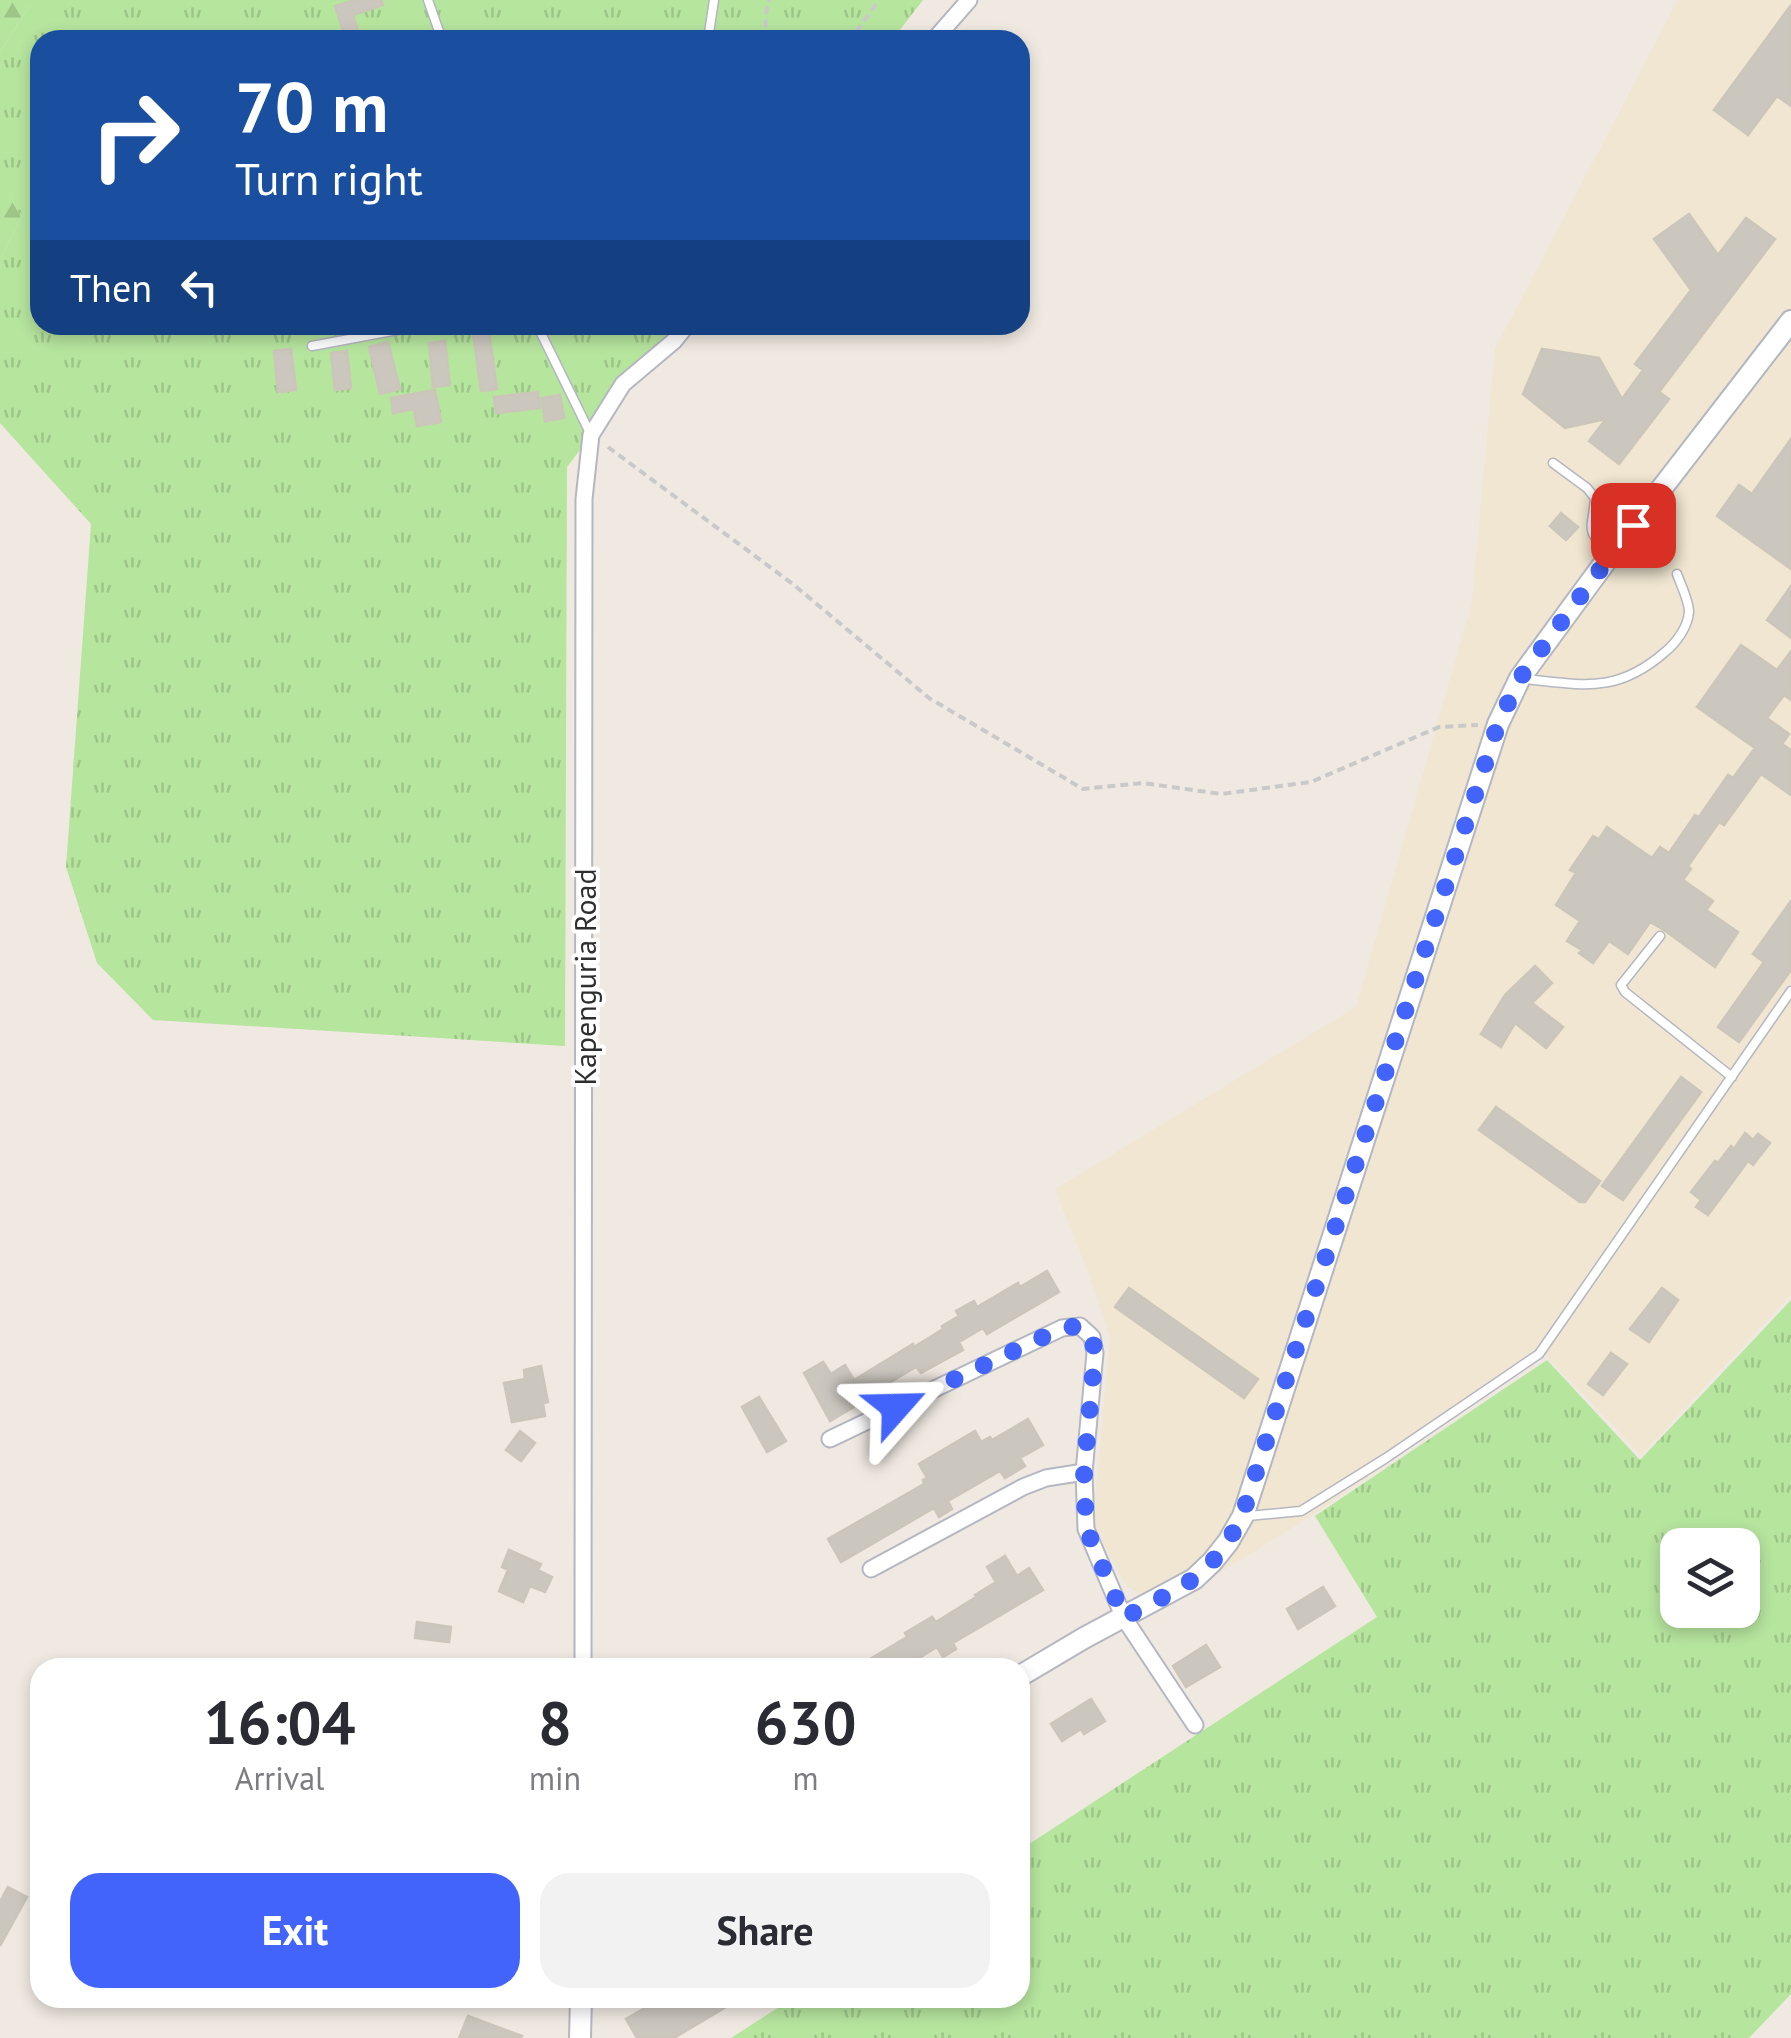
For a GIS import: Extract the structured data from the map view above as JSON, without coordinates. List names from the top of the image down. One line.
{"streets":{"street":["Kapenguria Road"]},"page":{"turn":["70 m","Turn right"],"then":"Then","eta":["16:04","Arrival","8","min","630","m"],"buttons":["Exit","Share"]}}
